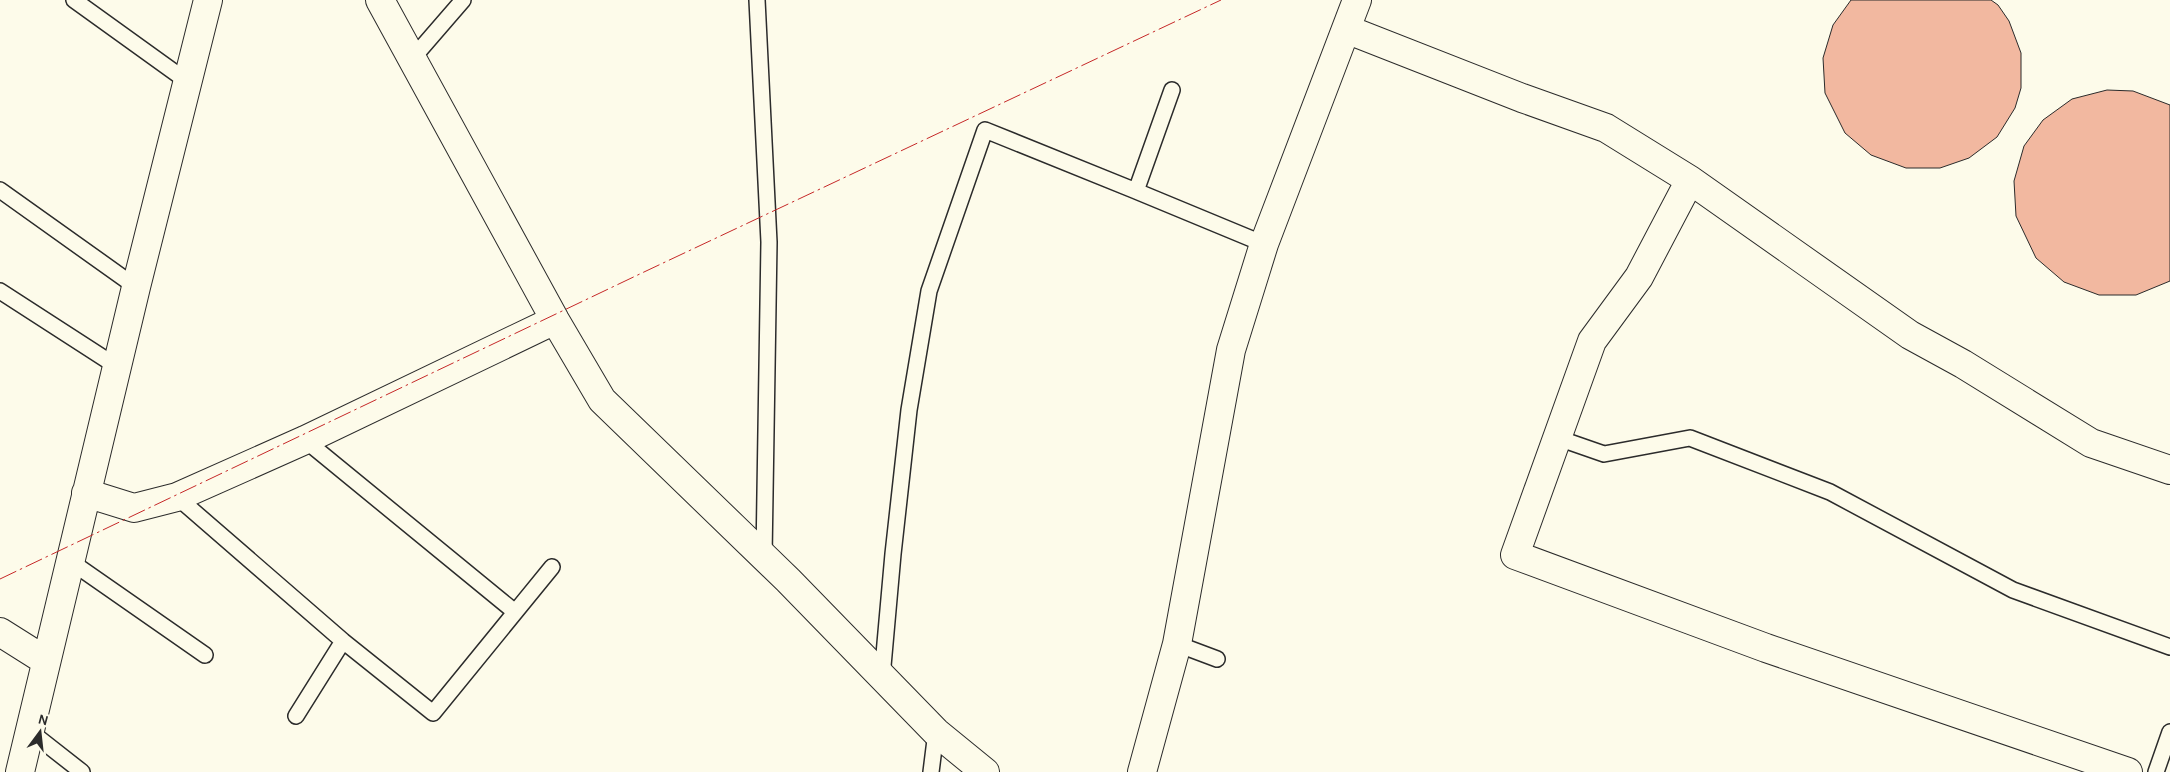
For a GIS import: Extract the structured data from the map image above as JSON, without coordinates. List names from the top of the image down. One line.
{"north":"top"}
